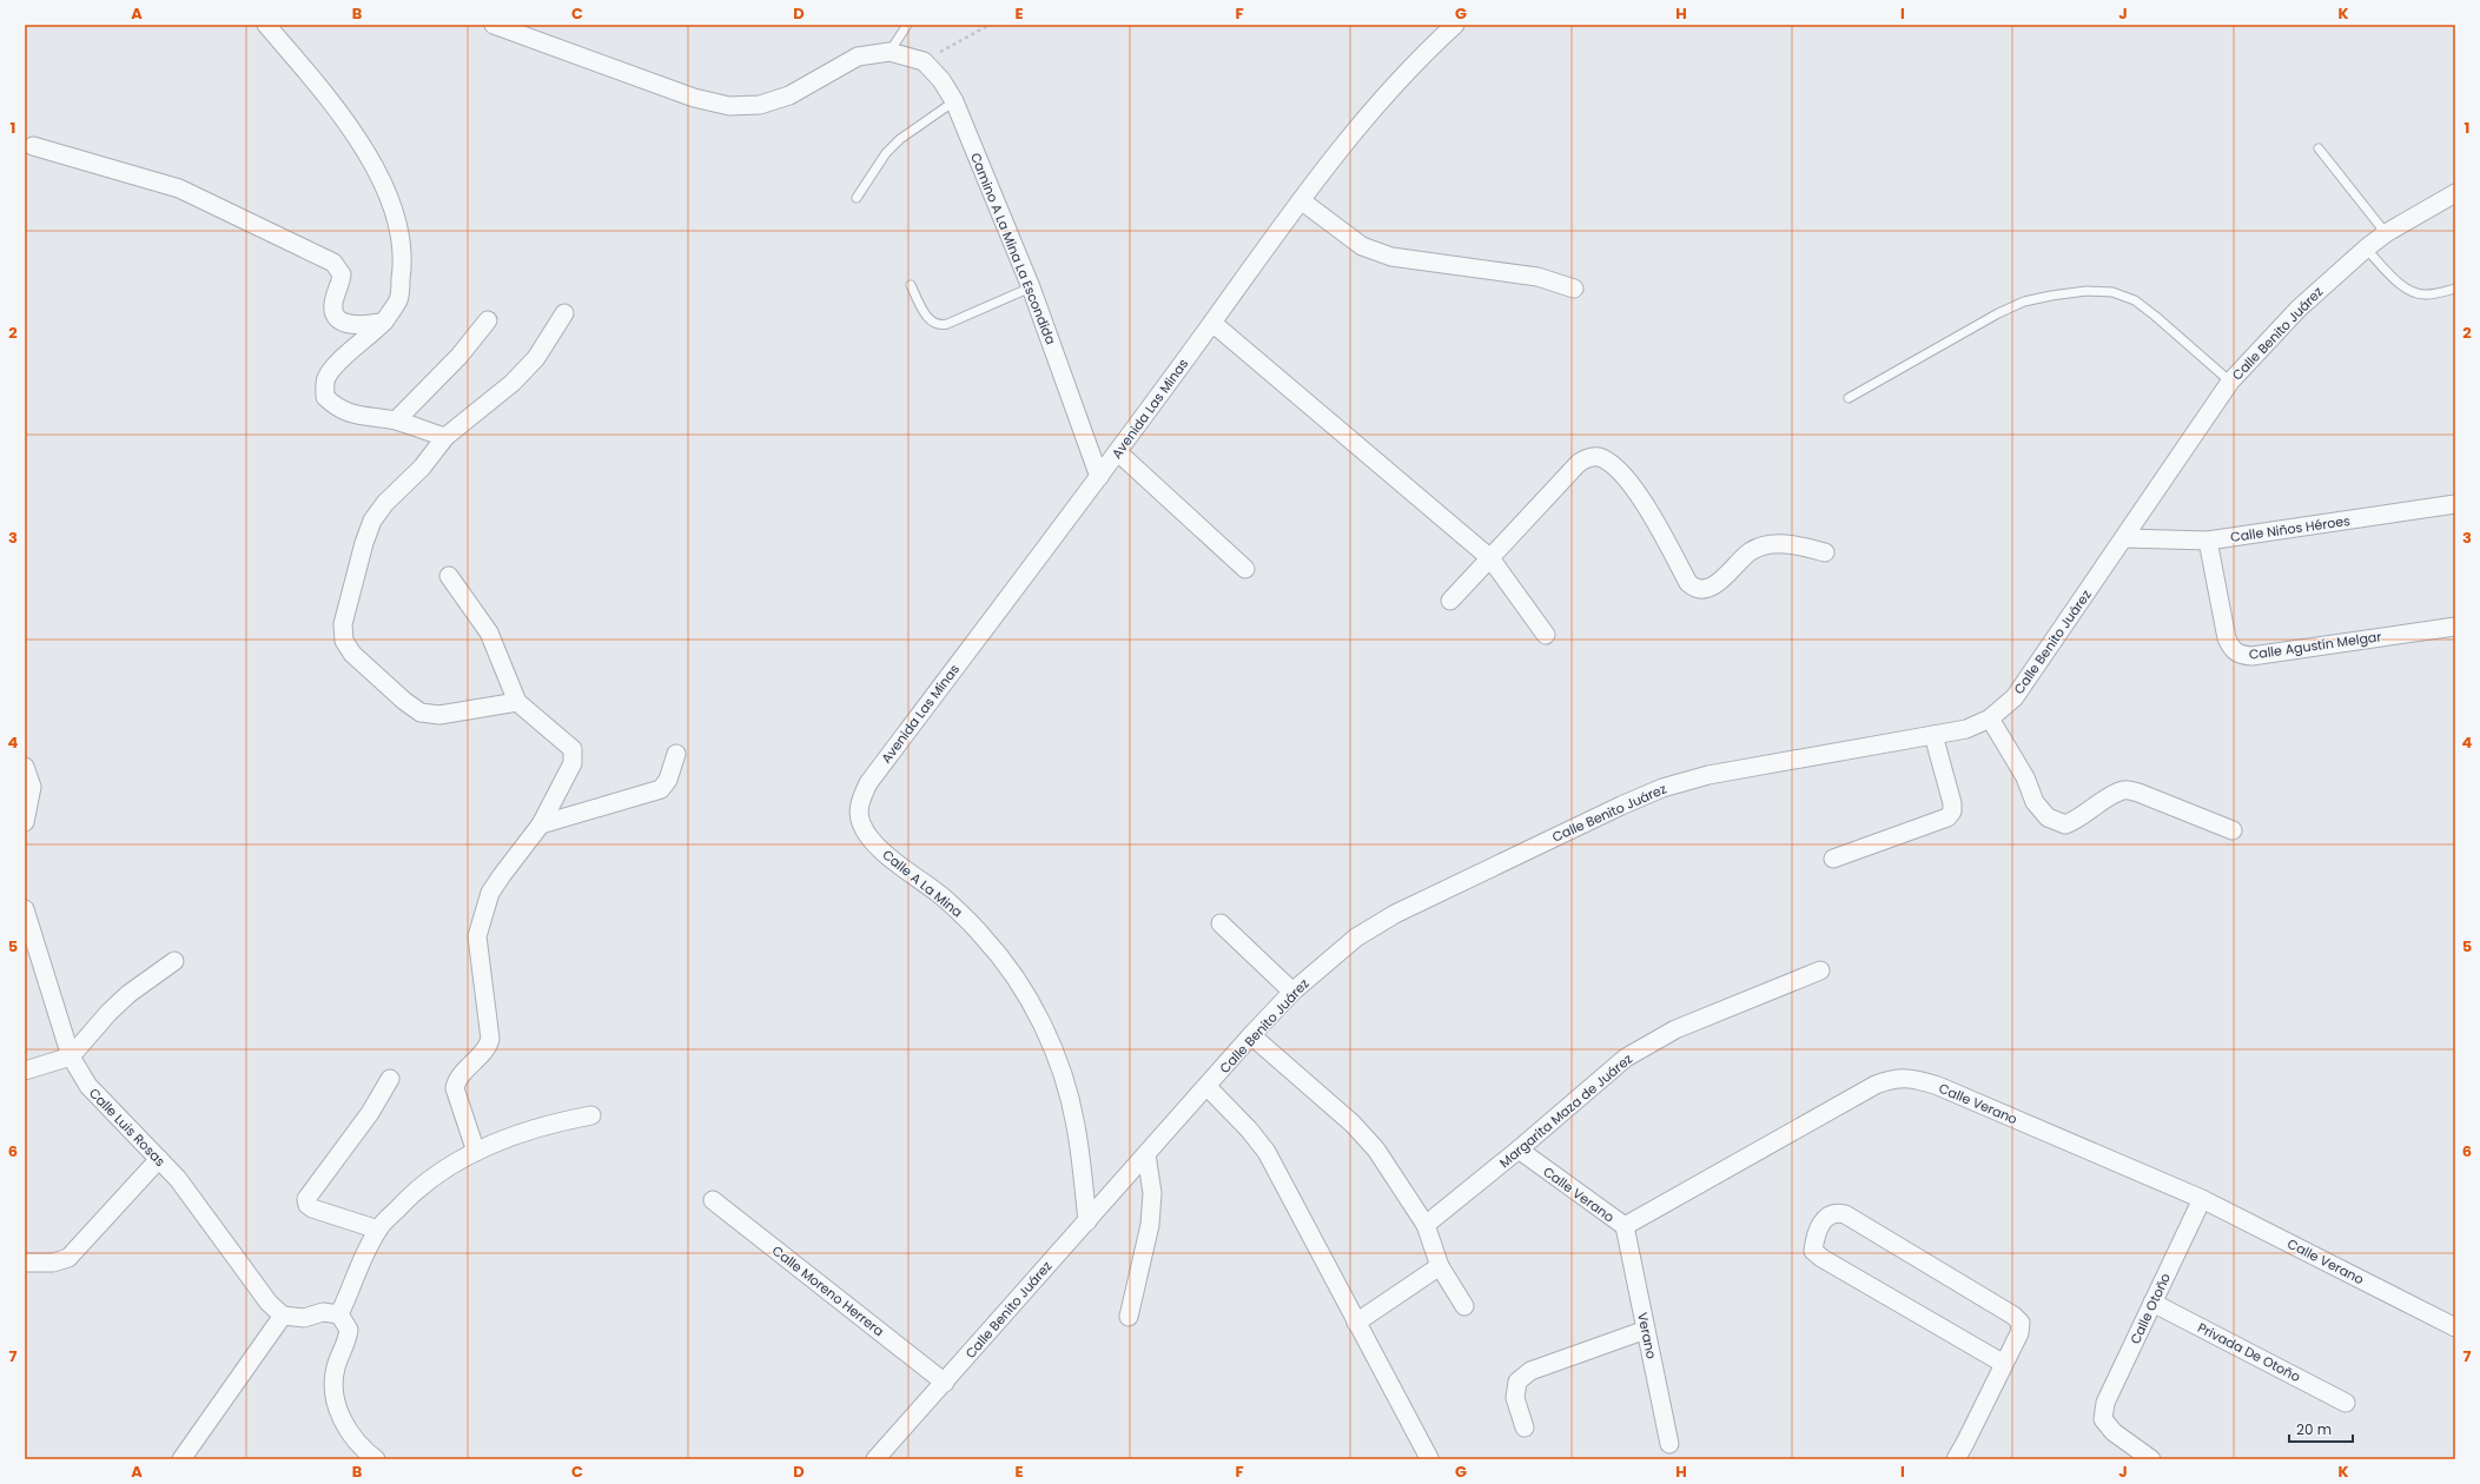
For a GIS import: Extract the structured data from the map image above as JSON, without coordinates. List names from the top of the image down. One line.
{"streets":{"street":["Camino A La Mina La Escondida","Calle Benito Juárez","Avenida Las Minas","Calle Niños Héroes","Calle Agustín Melgar","Calle A La Mina","Calle Verano","Margarita Maza de Juárez","Calle Luis Rosas","Calle Moreno Herrera","Calle Otoño","Verano","Privada De Otoño"]},"crossings":[["Camino A La Mina La Escondida","Avenida Las Minas"],["Calle Benito Juárez","Calle Niños Héroes"],["Calle Benito Juárez","Calle A La Mina"],["Calle Benito Juárez","Calle Moreno Herrera"],["Avenida Las Minas","Calle A La Mina"],["Calle Niños Héroes","Calle Agustín Melgar"],["Calle Verano","Margarita Maza de Juárez"],["Calle Verano","Calle Otoño"],["Calle Verano","Verano"],["Calle Otoño","Privada De Otoño"]],"scale_bar":"20 m","grid":{"columns":["A","B","C","D","E","F","G","H","I","J","K"],"rows":["1","2","3","4","5","6","7"]}}
